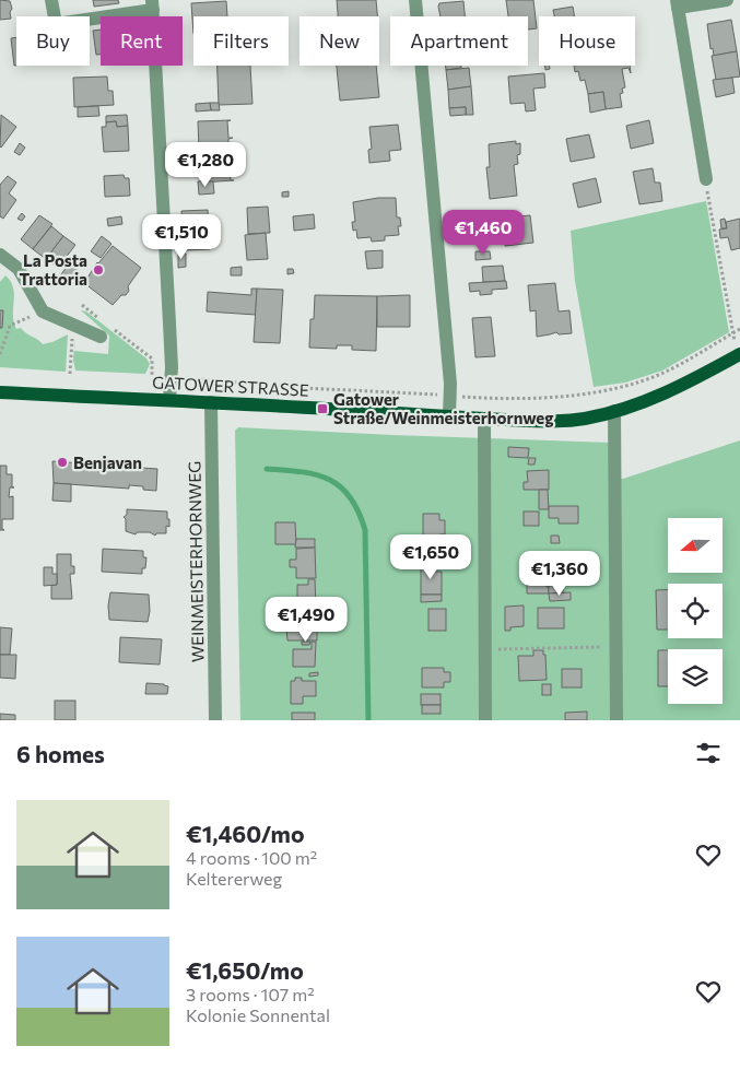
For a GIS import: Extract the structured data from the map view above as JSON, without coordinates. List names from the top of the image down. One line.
{"streets":{"main road":["GATOWER STRASSE"],"street":["WEINMEISTERHORNWEG"]},"crossings":[["GATOWER STRASSE","WEINMEISTERHORNWEG"]],"places":{"other":["La Posta Trattoria","Benjavan"],"transit":["Gatower Straße/Weinmeisterhornweg"]},"north":"left","page":{"chip":["Buy","Rent","Filters","New","Apartment","House"],"price":["€1,280","€1,460","€1,510","€1,650","€1,360","€1,490"],"heading":"6 homes","list":[{"name":"€1,460/mo","note":"4 rooms · 100 m² · Keltererweg"},{"name":"€1,650/mo","note":"3 rooms · 107 m² · Kolonie Sonnental"}]}}
